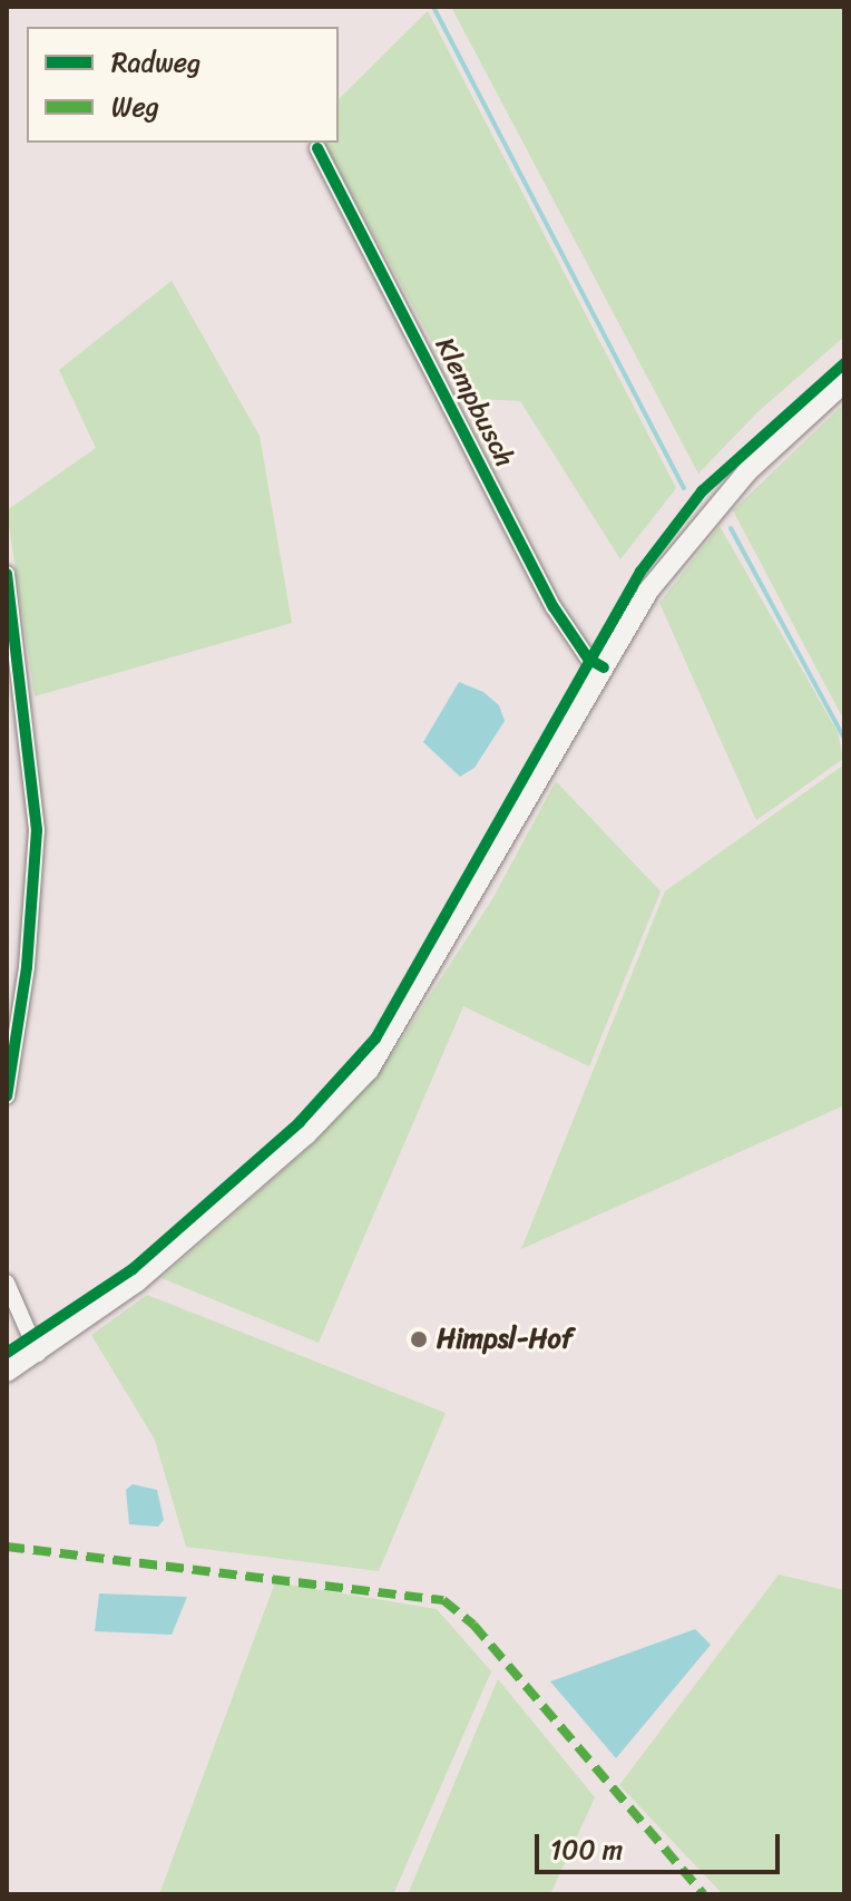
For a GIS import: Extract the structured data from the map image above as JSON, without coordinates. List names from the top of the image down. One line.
{"streets":{"street":["Klempbusch"]},"places":["Himpsl-Hof"],"legend":["Radweg","Weg"],"scale_bar":"100 m"}
